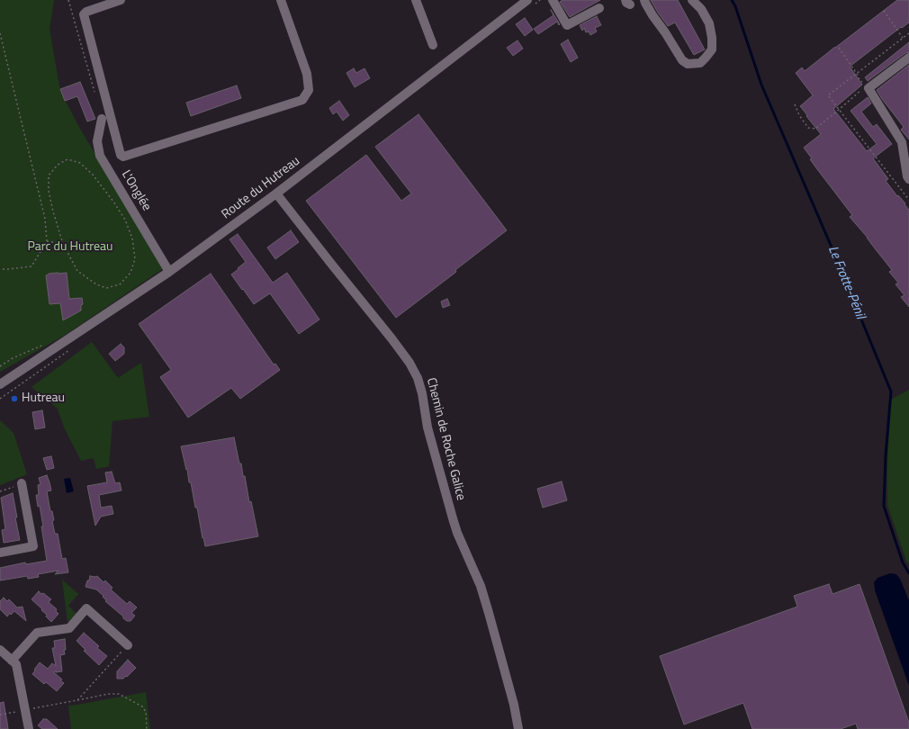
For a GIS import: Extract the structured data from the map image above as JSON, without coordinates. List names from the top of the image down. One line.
{"streets":{"street":["Route du Hutreau","L'Onglée","Chemin de Roche Galice"]},"crossings":[["Route du Hutreau","L'Onglée"],["Route du Hutreau","Chemin de Roche Galice"]],"water":["Le Frotte-Pénil"],"parks":["Parc du Hutreau"],"places":["Hutreau"]}
